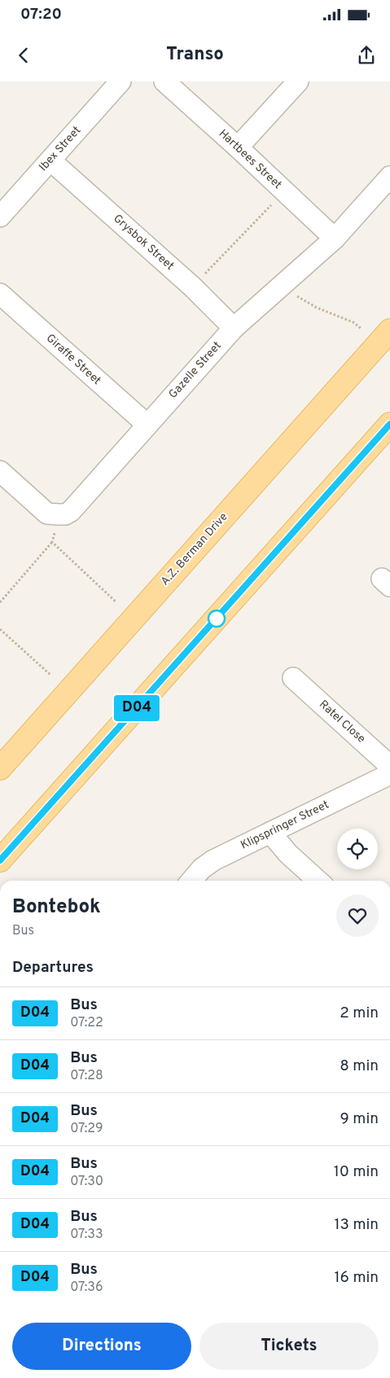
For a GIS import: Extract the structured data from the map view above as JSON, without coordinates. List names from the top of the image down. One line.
{"streets":{"main road":["A.Z. Berman Drive"],"street":["Ibex Street","Hartbees Street","Grysbok Street","Giraffe Street","Gazelle Street","Ratel Close","Klipspringer Street"]},"crossings":[["Ibex Street","Grysbok Street"],["Hartbees Street","Gazelle Street"],["Grysbok Street","Gazelle Street"],["Giraffe Street","Gazelle Street"]],"lines":["bus line D04"],"page":{"status":"07:20","header":"Transo","on_map":"D04","heading":[["Bontebok","Bus"],"Departures"],"list":[{"mark":"D04","name":"Bus","note":"07:22","value":"2 min"},{"mark":"D04","name":"Bus","note":"07:28","value":"8 min"},{"mark":"D04","name":"Bus","note":"07:29","value":"9 min"},{"mark":"D04","name":"Bus","note":"07:30","value":"10 min"},{"mark":"D04","name":"Bus","note":"07:33","value":"13 min"},{"mark":"D04","name":"Bus","note":"07:36","value":"16 min"}],"buttons":["Directions","Tickets"]}}
